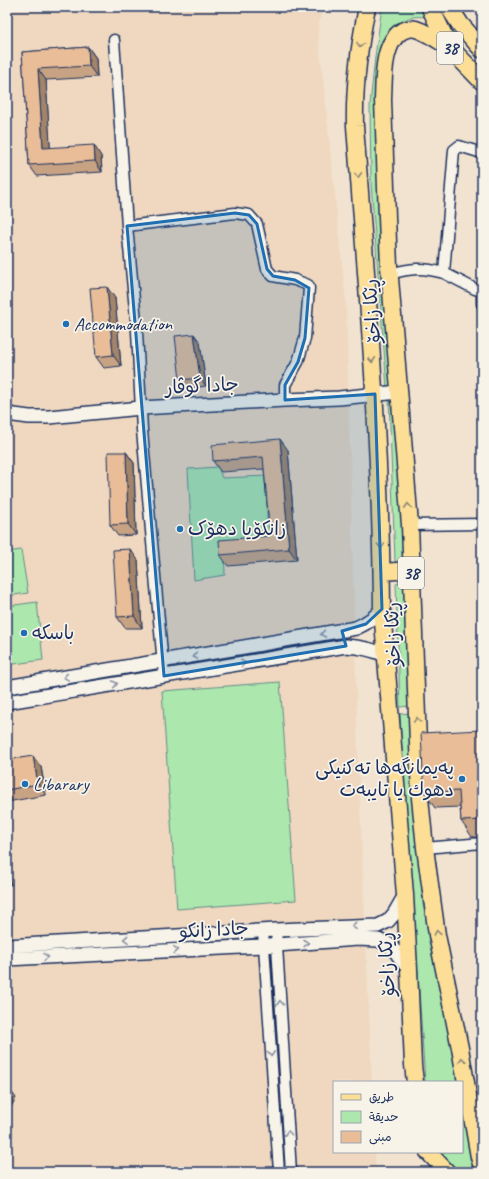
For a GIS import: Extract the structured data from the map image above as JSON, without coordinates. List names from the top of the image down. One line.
{"streets":{"highway":["38","ڕێکا زاخۆ"],"street":["جادا گوڤار","جادا زانکو"]},"crossings":[["ڕێکا زاخۆ","جادا گوڤار"]],"places":["Accommodation","زانکۆیا دهۆک","باسکە","پەیمانگەها تەکنیکی دهوك یا تایبەت","Libarary"],"legend":["طريق","حديقة","مبنى"]}
